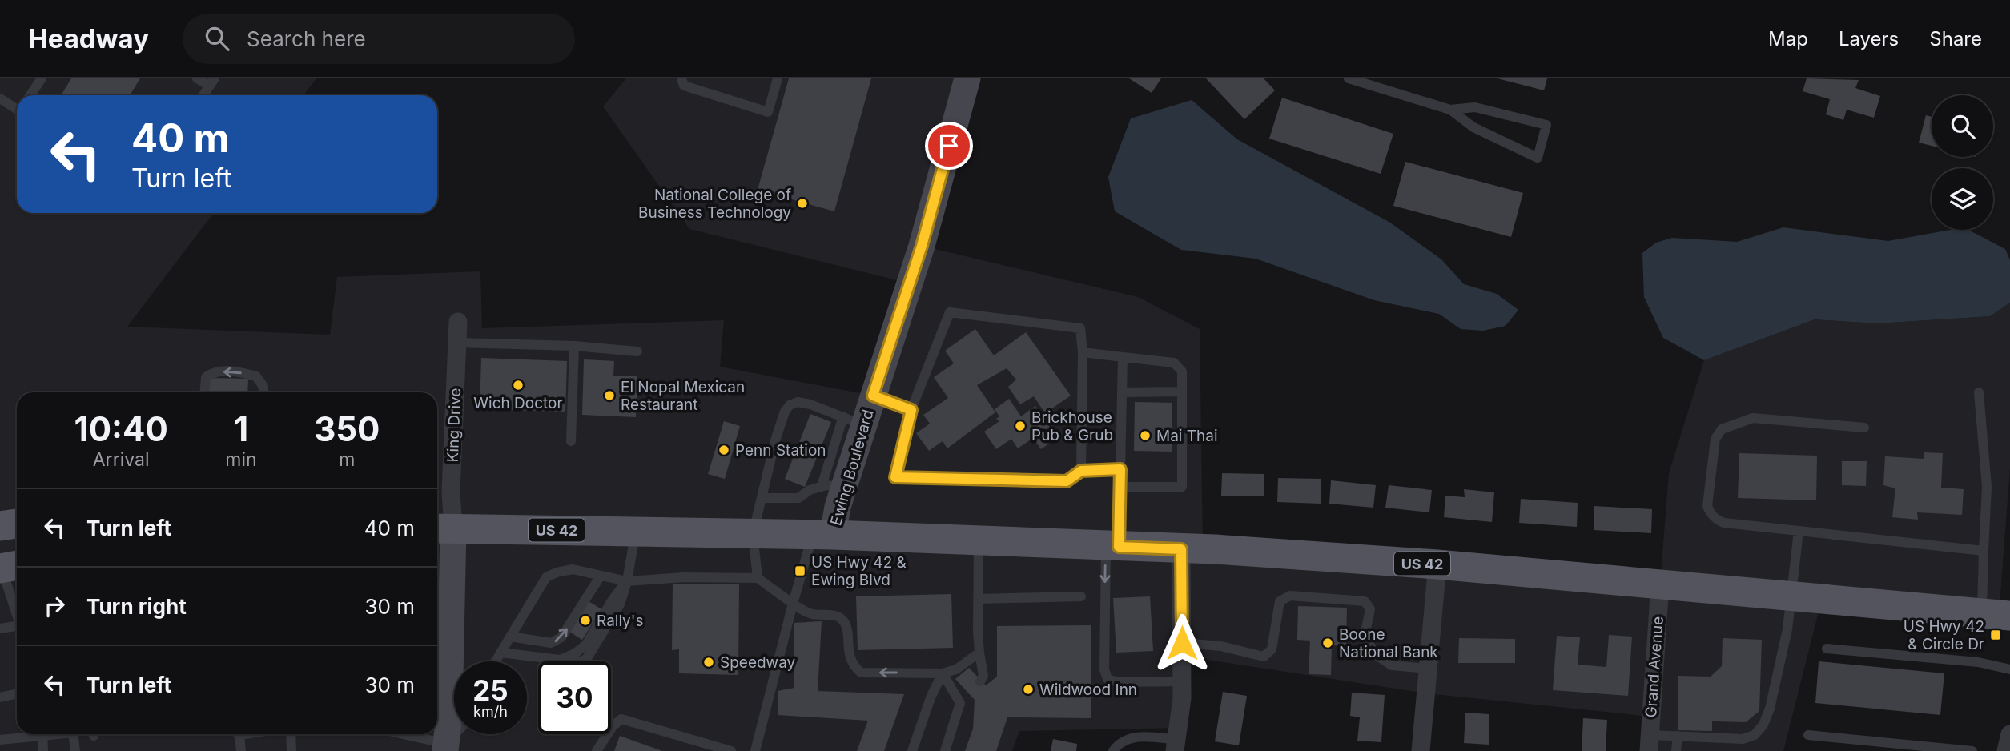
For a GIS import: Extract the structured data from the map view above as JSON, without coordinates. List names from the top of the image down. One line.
{"streets":{"main road":["US 42"],"street":["King Drive","Ewing Boulevard","Grand Avenue"]},"crossings":[["King Drive","US 42"],["Ewing Boulevard","US 42"],["US 42","Grand Avenue"]],"places":{"other":["National College of Business Technology","Wich Doctor","El Nopal Mexican Restaurant","Brickhouse Pub & Grub","Mai Thai","Penn Station","Rally's","Boone National Bank","Speedway","Wildwood Inn"],"transit":["US Hwy 42 & Ewing Blvd","US Hwy 42 & Circle Dr"]},"page":{"header":"Headway","search":"Search here","nav":["Map","Layers","Share"],"turn":["40 m","Turn left"],"eta":["10:40","Arrival","1","min","350","m"],"list":[{"name":"Turn left","value":"40 m"},{"name":"Turn right","value":"30 m"},{"name":"Turn left","value":"30 m"}],"speed":"25 km/h","limit":"30"}}
